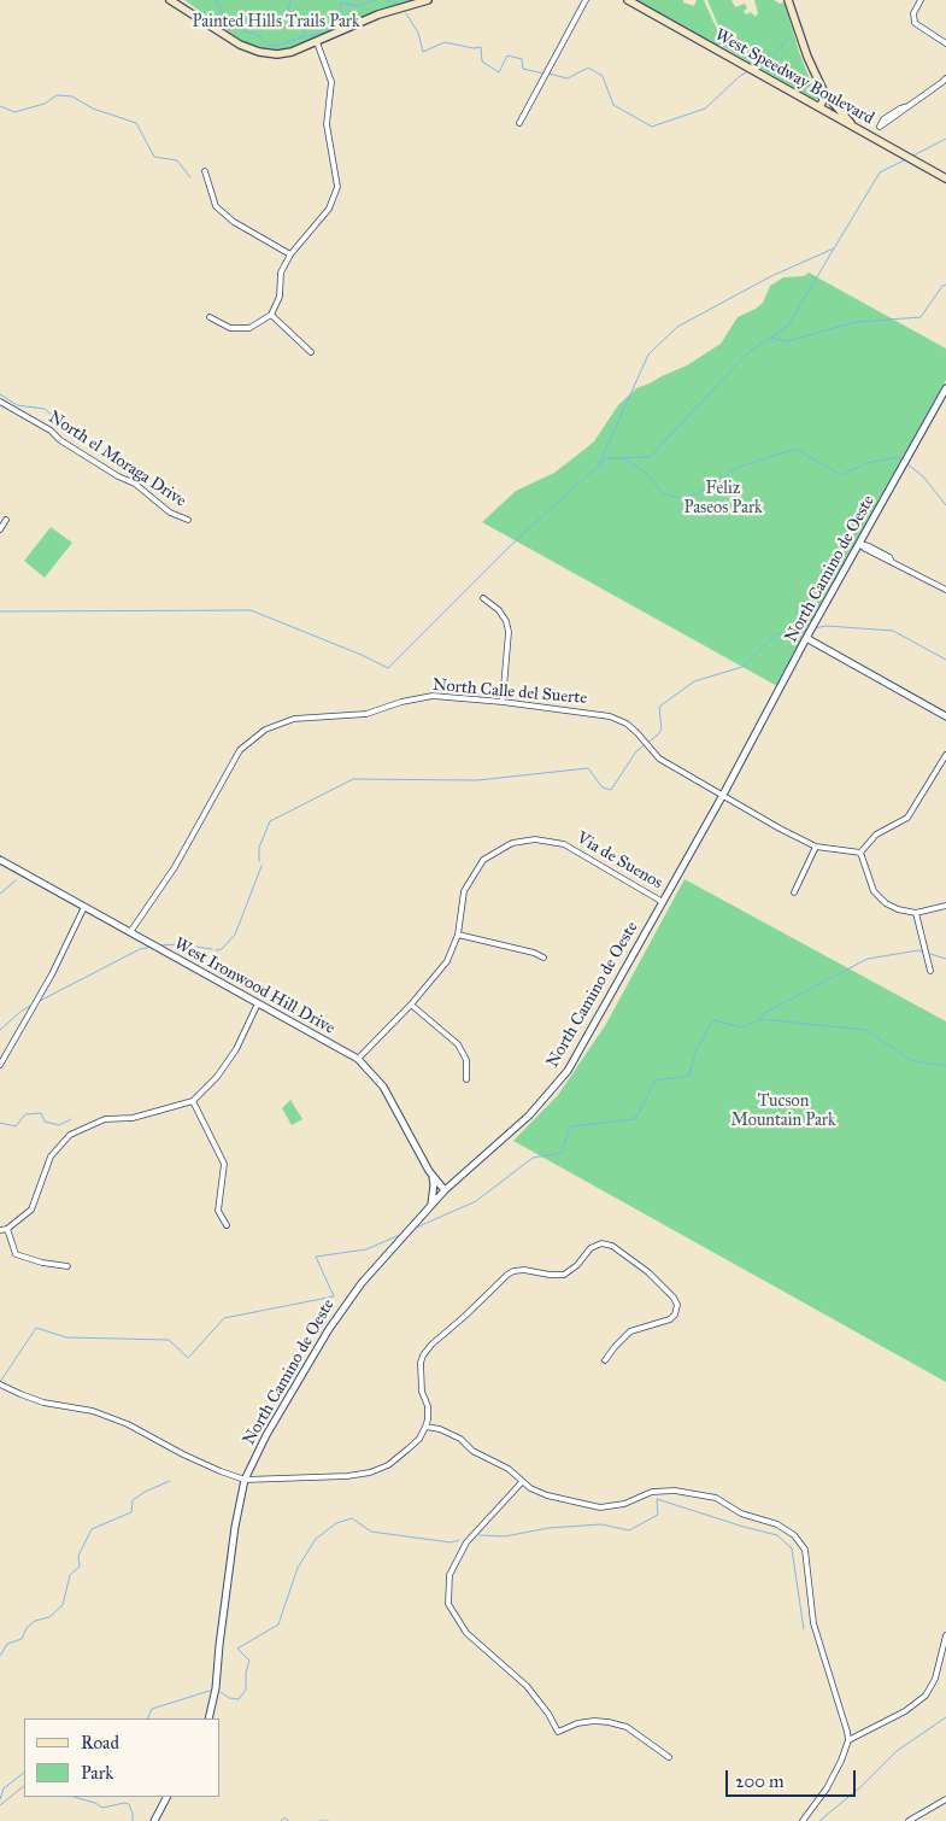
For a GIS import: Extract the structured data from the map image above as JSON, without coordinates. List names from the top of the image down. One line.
{"streets":{"main road":["West Speedway Boulevard"],"street":["North el Moraga Drive","North Camino de Oeste","North Calle del Suerte","Via de Suenos","West Ironwood Hill Drive"]},"crossings":[["North Camino de Oeste","North Calle del Suerte"],["North Camino de Oeste","Via de Suenos"],["North Camino de Oeste","West Ironwood Hill Drive"],["North Calle del Suerte","West Ironwood Hill Drive"]],"parks":["Painted Hills Trails Park","Feliz Paseos Park","Tucson Mountain Park"],"legend":["Road","Park"],"scale_bar":"200 m"}
